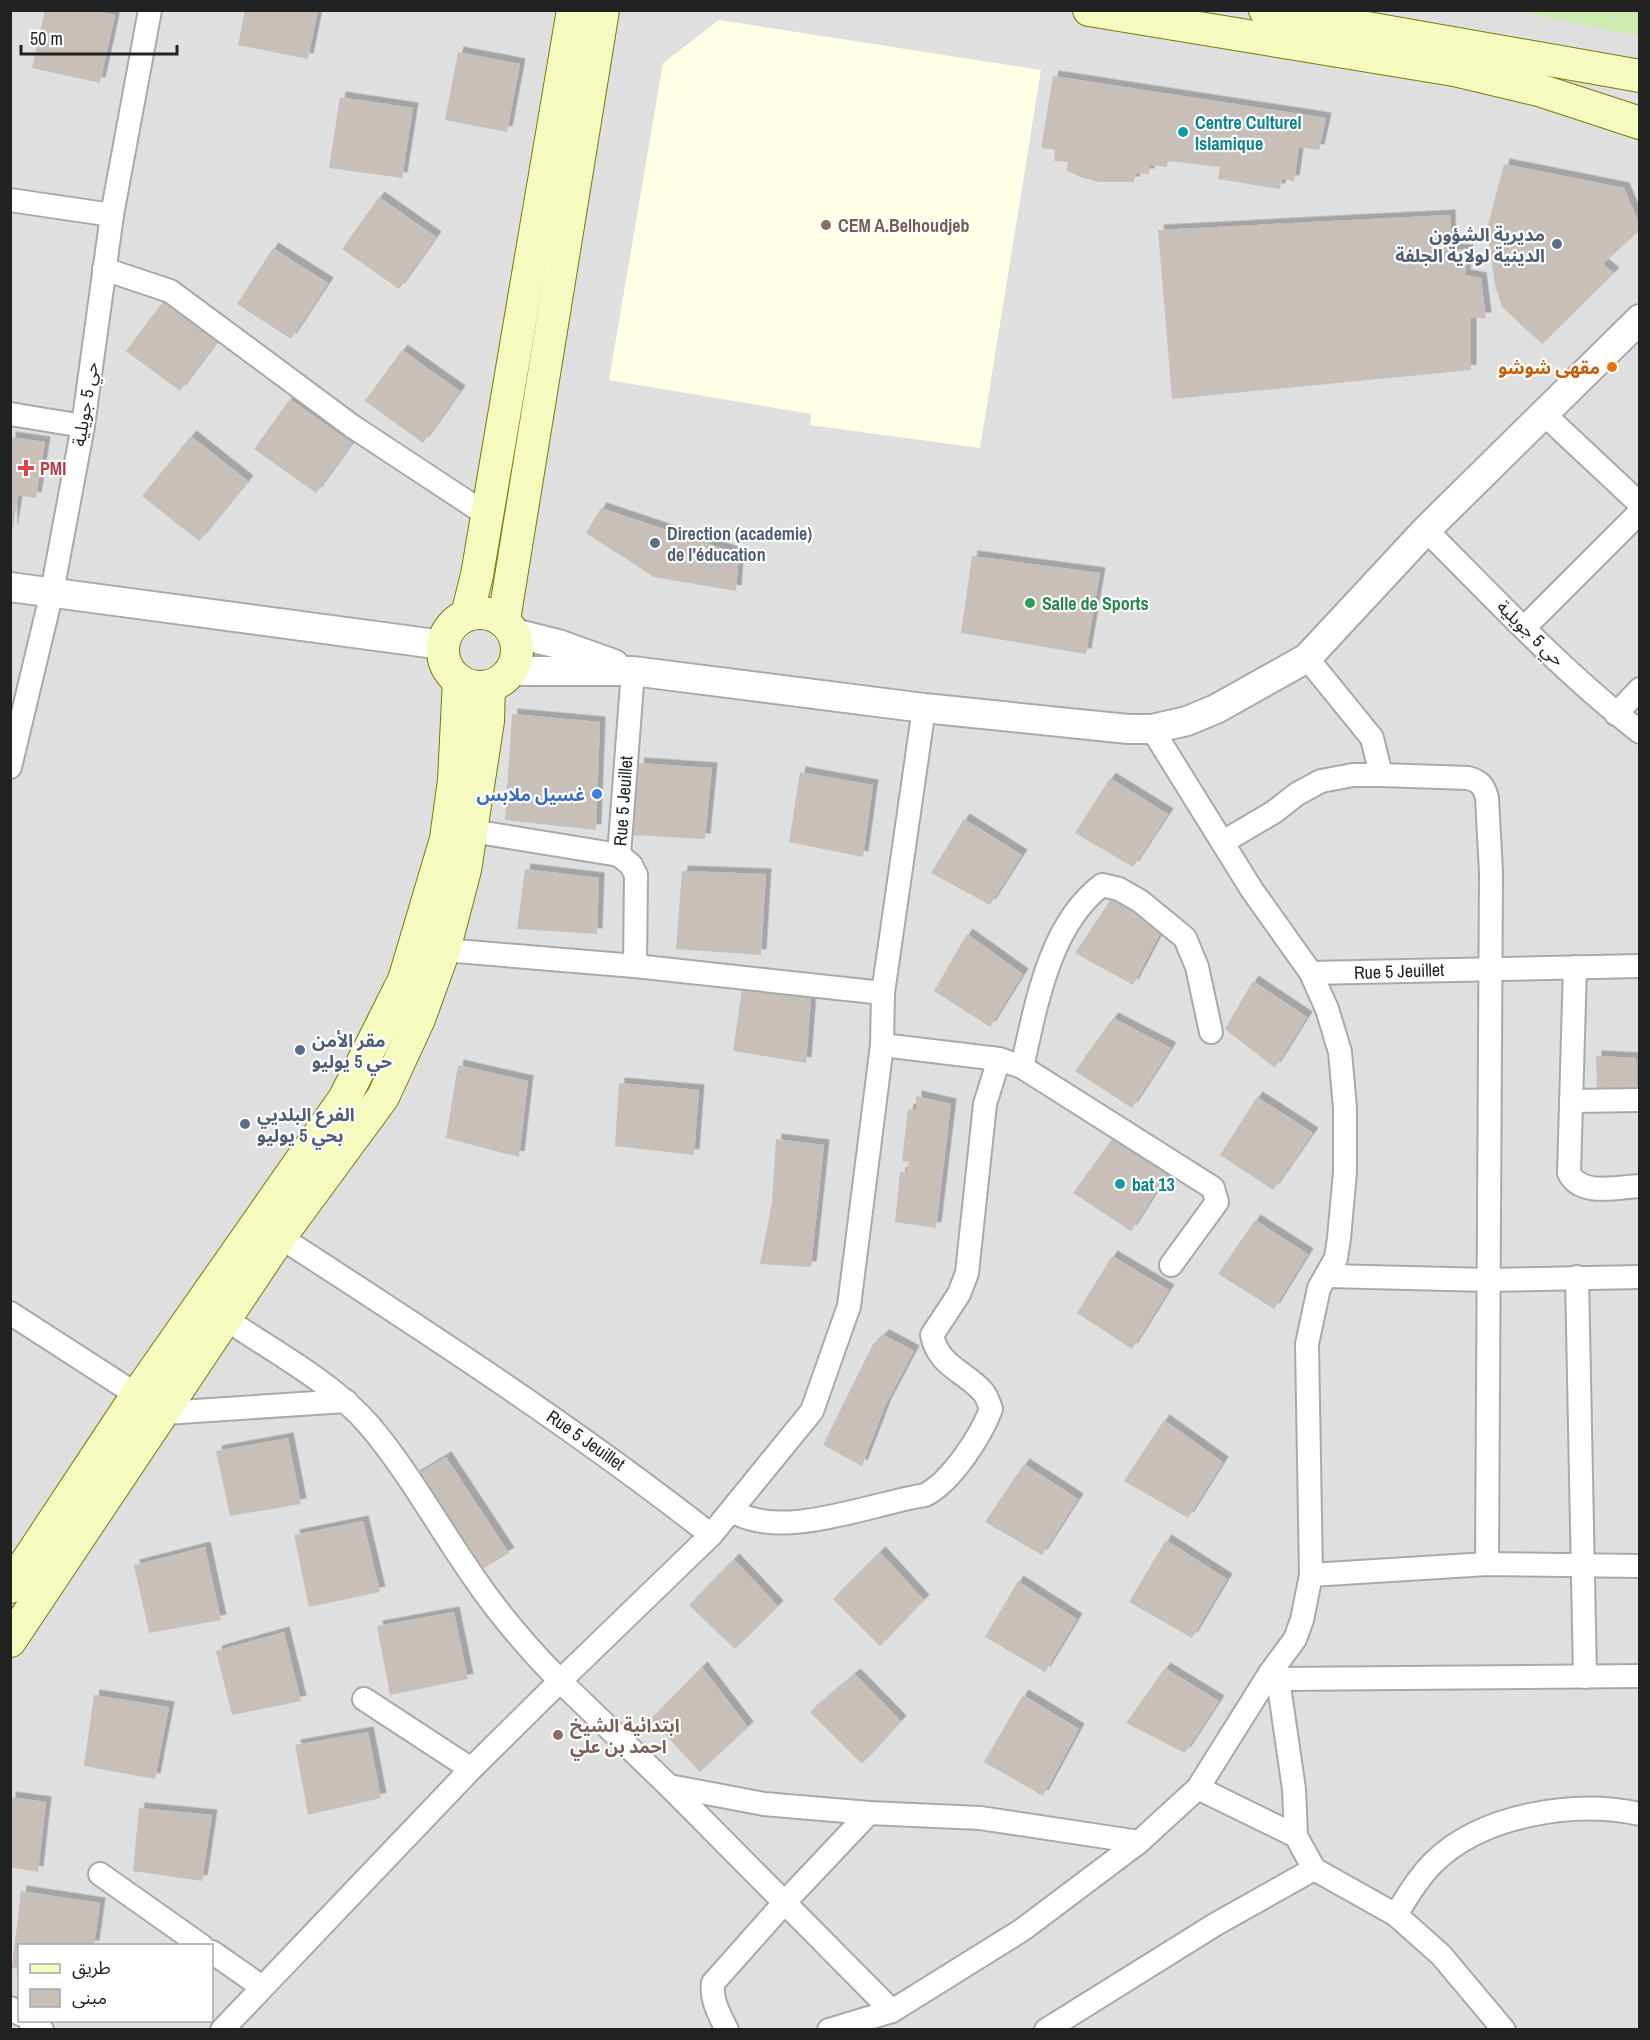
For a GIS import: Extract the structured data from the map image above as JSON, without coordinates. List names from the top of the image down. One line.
{"streets":{"street":["حي 5 جويلية","Rue 5 Jeuillet"]},"places":{"other":["Centre Culturel Islamique","CEM A.Belhoudjeb","مديرية الشؤون الدينية لولاية الجلفة","مقهى شوشو","Direction (academie) de l'éducation","Salle de Sports","غسيل ملابس","مقر الأمن حي 5 يوليو","الفرع البلديي بحي 5 يوليو","bat 13","ابتدائية الشيخ احمد بن علي"],"health":["PMI"]},"legend":["طريق","مبنى"],"scale_bar":"50 m"}
